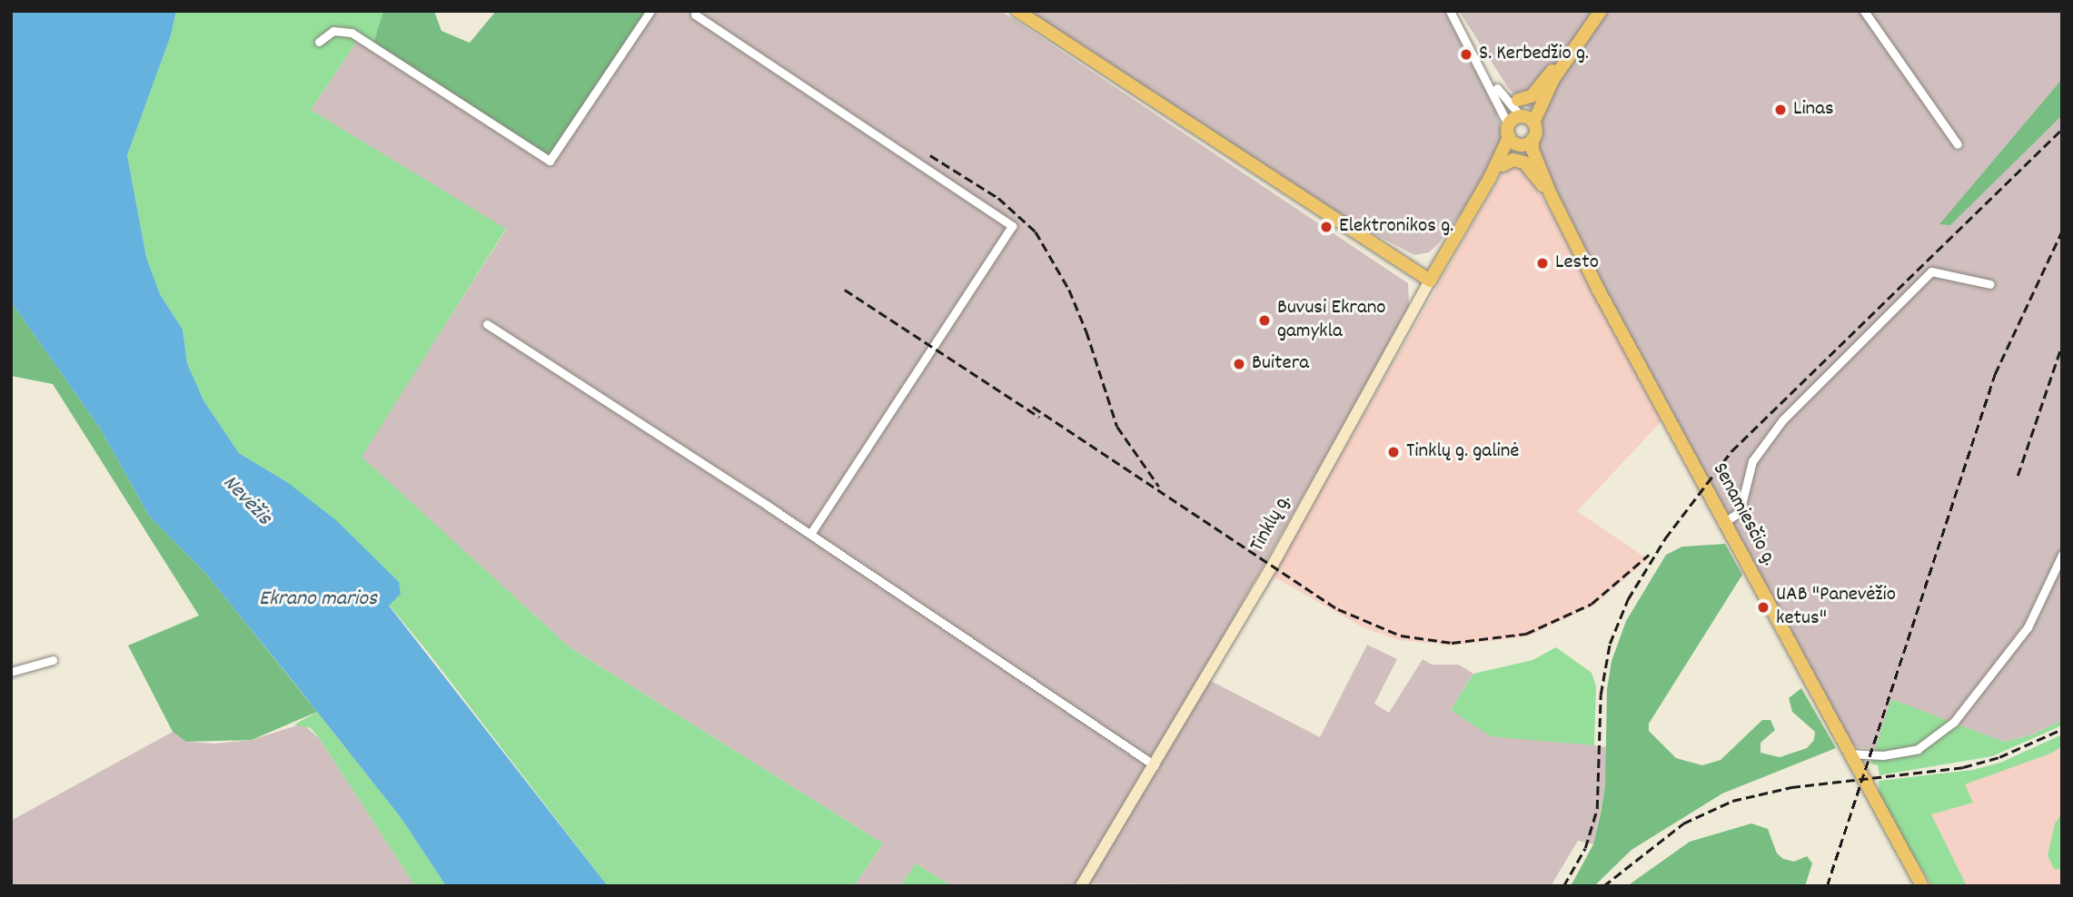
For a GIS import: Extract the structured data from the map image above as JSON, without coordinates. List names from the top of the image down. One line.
{"streets":{"main road":["Senamiesčio g.","Tinklų g."]},"crossings":[["Senamiesčio g.","Tinklų g."]],"water":["Nevėžis","Ekrano marios"],"places":["S. Kerbedžio g.","Linas","Elektronikos g.","Lesto","Buvusi Ekrano gamykla","Buitera","Tinklų g. galinė","UAB \"Panevėžio ketus\""]}
